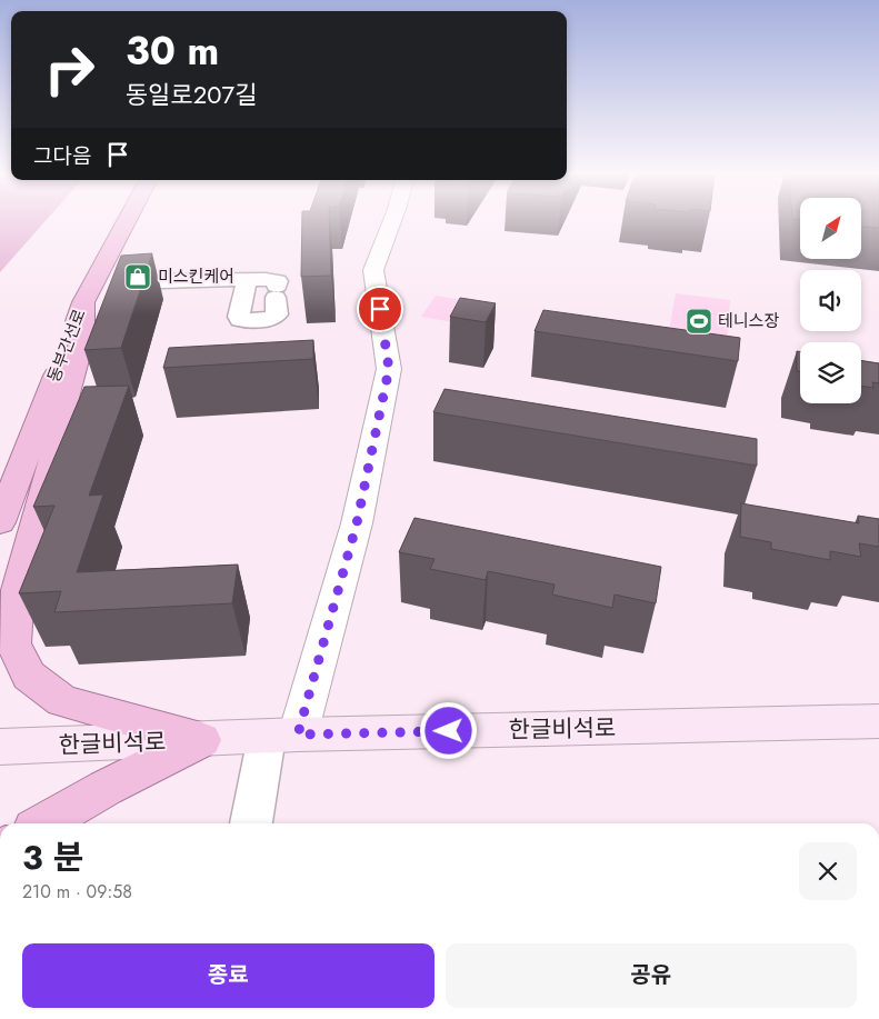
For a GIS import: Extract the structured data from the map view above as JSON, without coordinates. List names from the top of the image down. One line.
{"streets":{"highway":["동부간선로"],"main road":["한글비석로"]},"places":{"shop":["미스킨케어"],"sports":["테니스장"]},"north":"top right","page":{"turn":["30 m","동일로207길"],"then":"그다음","heading":["3 분","210 m · 09:58"],"buttons":["종료","공유"]}}
